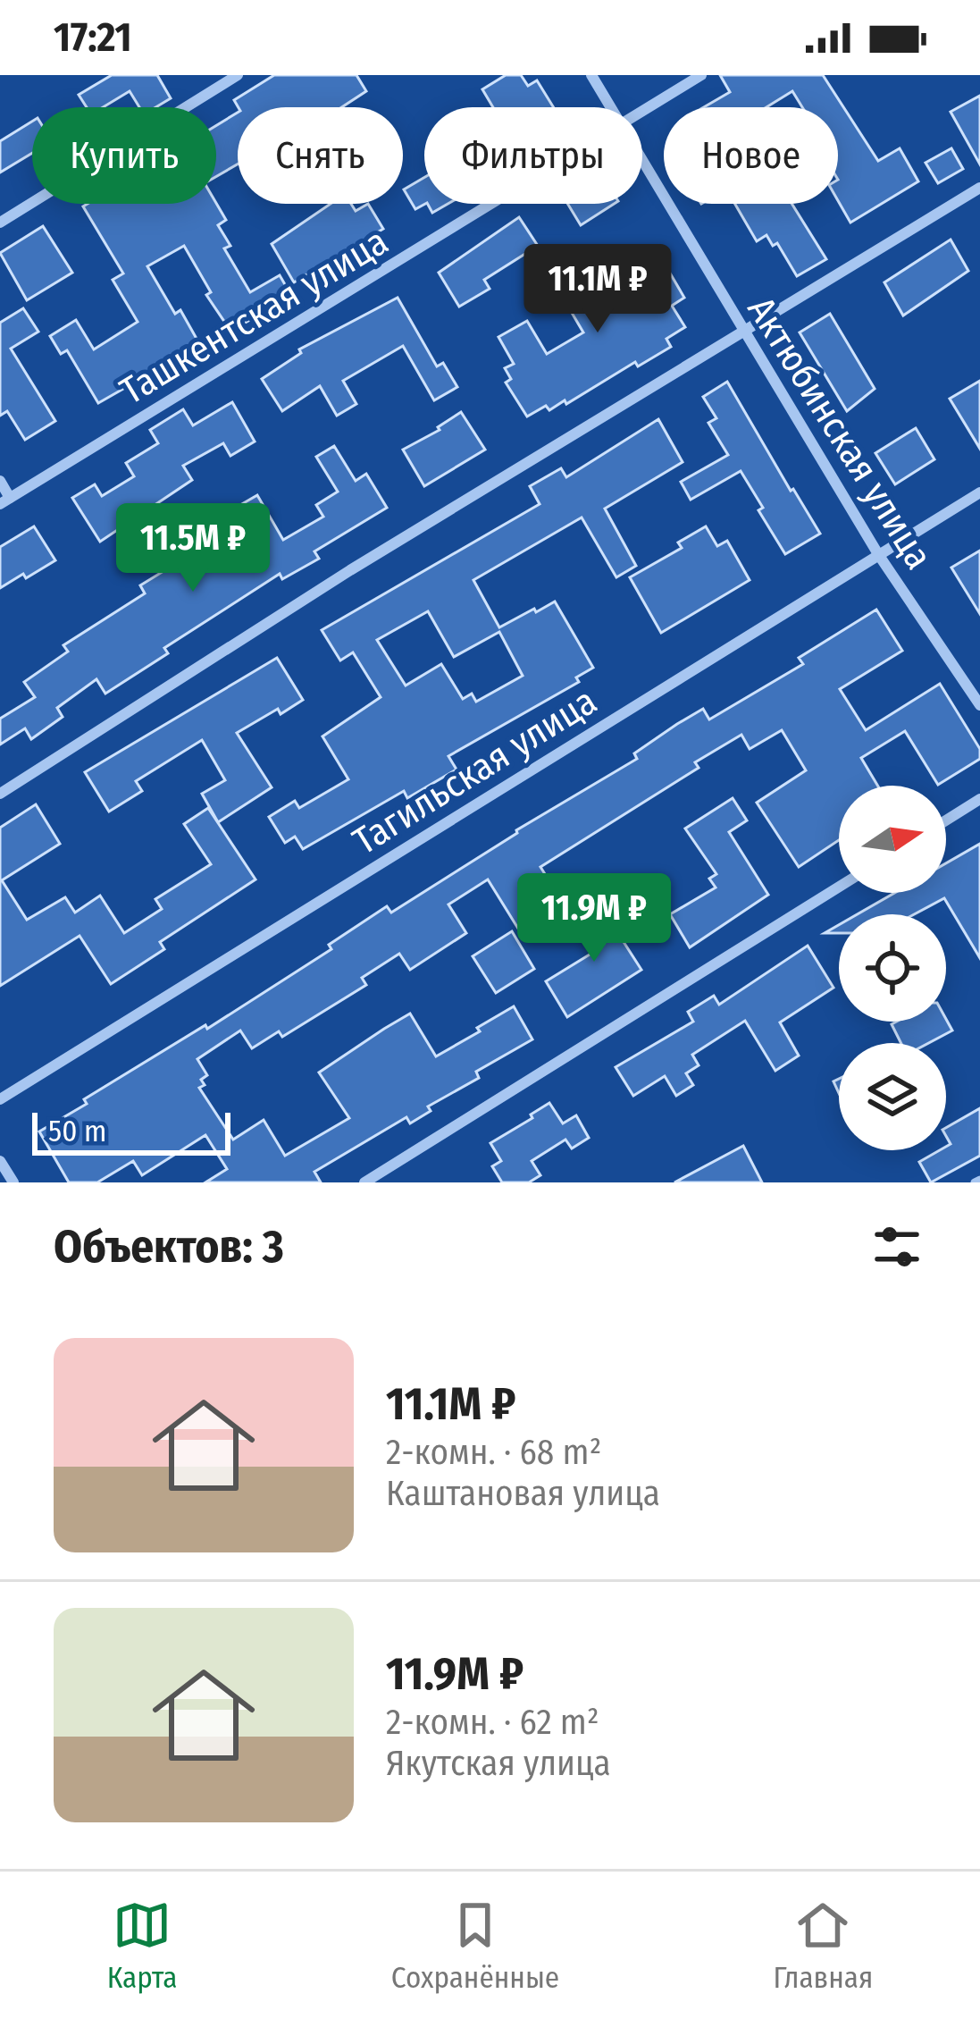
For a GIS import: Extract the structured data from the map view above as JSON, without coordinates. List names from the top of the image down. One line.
{"streets":{"street":["Ташкентская улица","Актюбинская улица","Тагильская улица"]},"crossings":[["Актюбинская улица","Тагильская улица"]],"scale_bar":"50 m","north":"right","page":{"status":"17:21","chip":["Купить","Снять","Фильтры","Новое"],"price":["11.1M ₽","11.5M ₽","11.9M ₽"],"scale":"50 m","heading":"Объектов: 3","list":[{"name":"11.1M ₽","note":"2-комн. · 68 m² · Каштановая улица"},{"name":"11.9M ₽","note":"2-комн. · 62 m² · Якутская улица"}],"tabs":["Карта","Сохранённые","Главная"]}}
